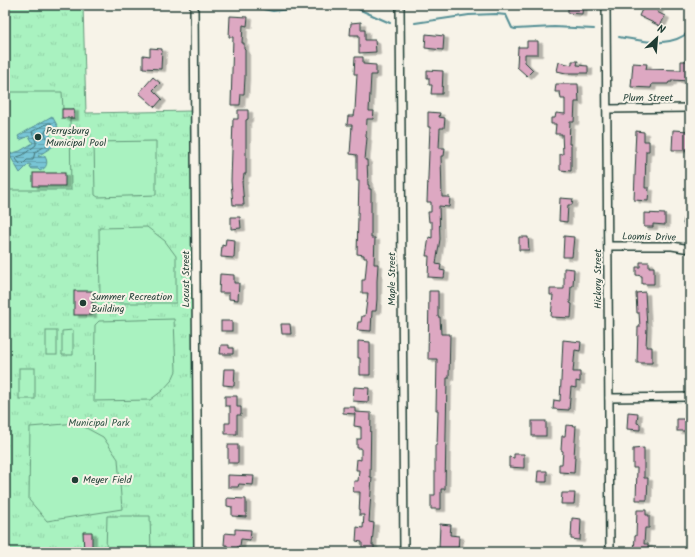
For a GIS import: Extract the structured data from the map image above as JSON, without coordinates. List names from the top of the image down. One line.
{"streets":{"street":["Plum Street","Loomis Drive","Locust Street","Maple Street","Hickory Street"]},"crossings":[["Plum Street","Hickory Street"],["Loomis Drive","Hickory Street"]],"parks":["Municipal Park"],"places":["Perrysburg Municipal Pool","Summer Recreation Building","Meyer Field"],"north":"top right"}
